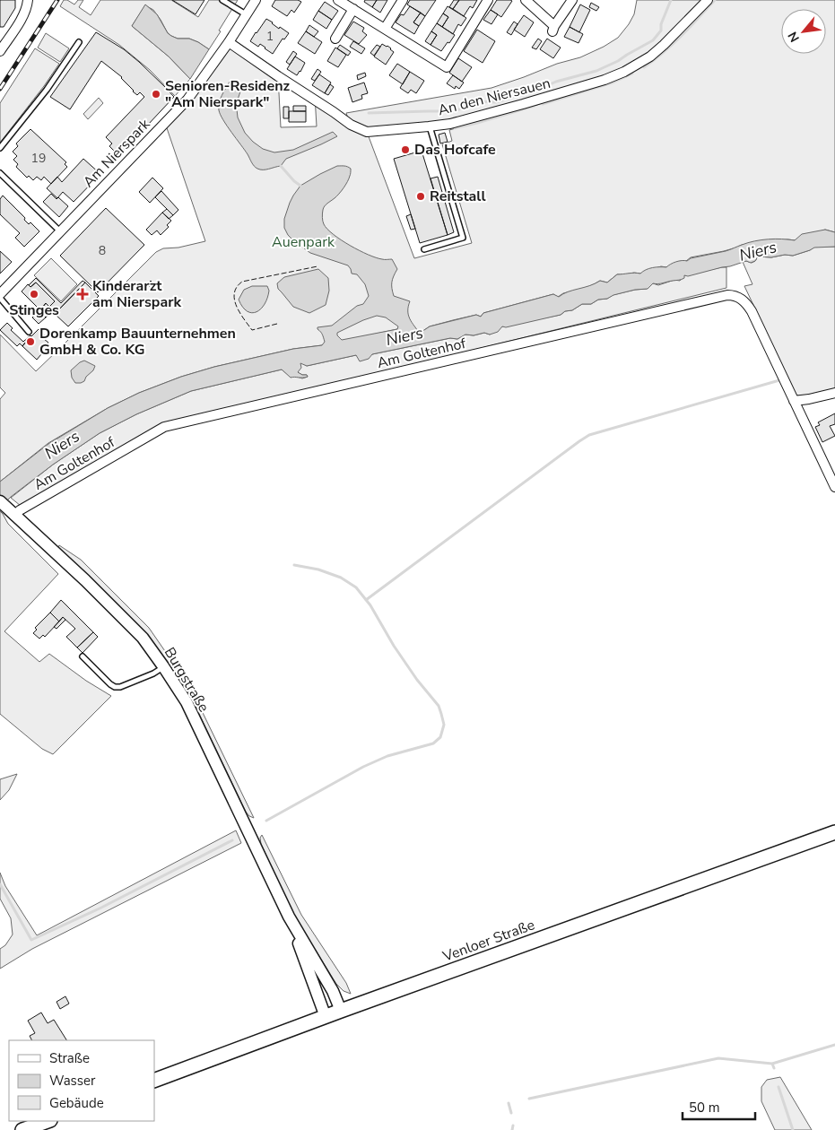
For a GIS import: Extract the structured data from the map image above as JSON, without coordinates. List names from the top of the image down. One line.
{"streets":{"main road":["Venloer Straße"],"street":["An den Niersauen","Am Nierspark","Am Goltenhof","Burgstraße"]},"crossings":[["An den Niersauen","Am Nierspark"],["Am Goltenhof","Burgstraße"],["Burgstraße","Venloer Straße"]],"water":["Niers"],"parks":["Auenpark"],"places":{"other":["Senioren-Residenz \"Am Nierspark\"","Das Hofcafe","Reitstall","Stinges","Dorenkamp Bauunternehmen GmbH & Co. KG"],"health":["Kinderarzt am Nierspark"]},"house_numbers":["1","19","8"],"legend":["Straße","Wasser","Gebäude"],"scale_bar":"50 m","north":"bottom left"}
